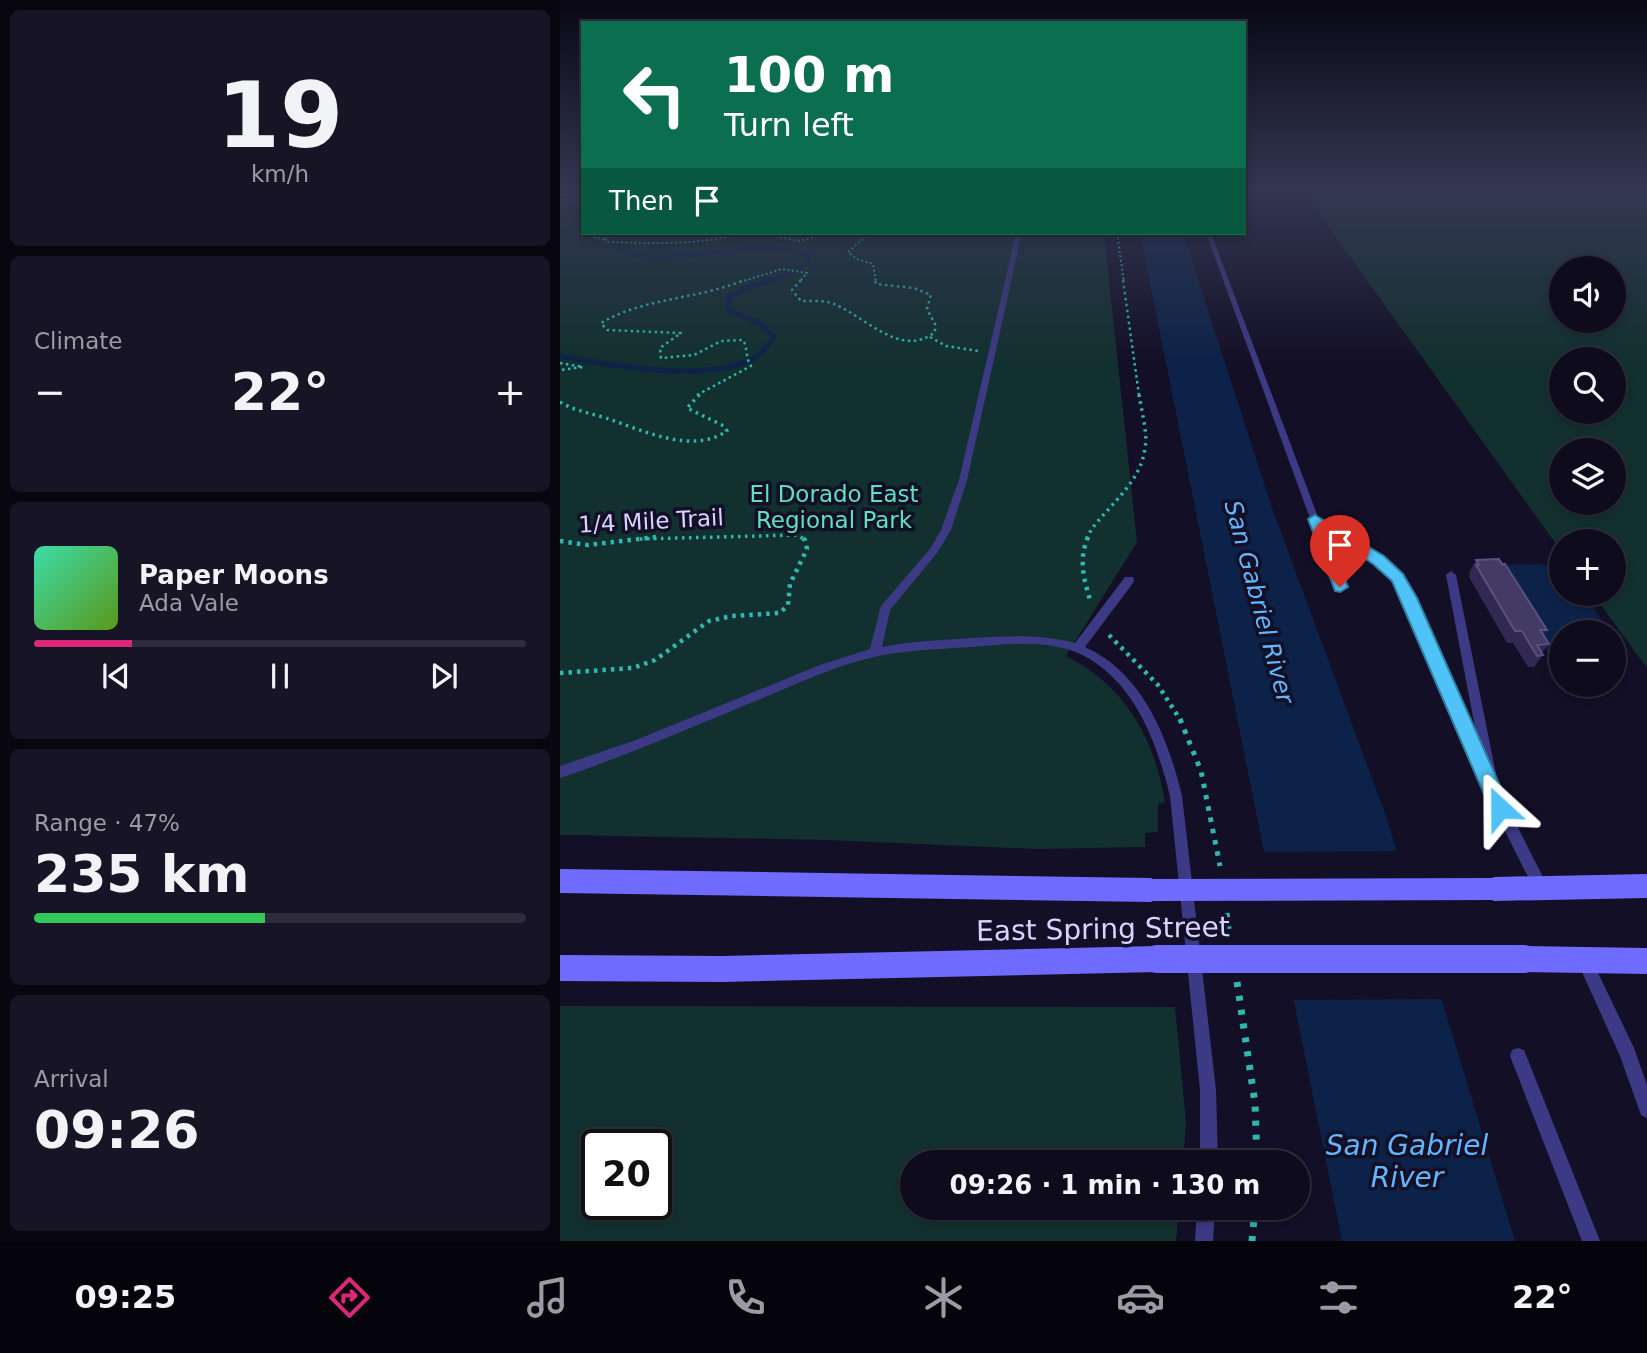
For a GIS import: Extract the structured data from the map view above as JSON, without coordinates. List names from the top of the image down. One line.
{"streets":{"main road":["East Spring Street"],"path":["1/4 Mile Trail"]},"water":["San Gabriel River"],"parks":["El Dorado East Regional Park"],"page":{"tile":[["19","km/h"],"Climate",["Range · 47%","235 km"],["Arrival","09:26"]],"turn":["100 m","Turn left"],"then":"Then","map_buttons":["+","−"],"heat":["−","22°","+"],"song":["Paper Moons","Ada Vale"],"limit":"20","trip":"09:26 · 1 min · 130 m","tabs":["09:25","22°"]}}
